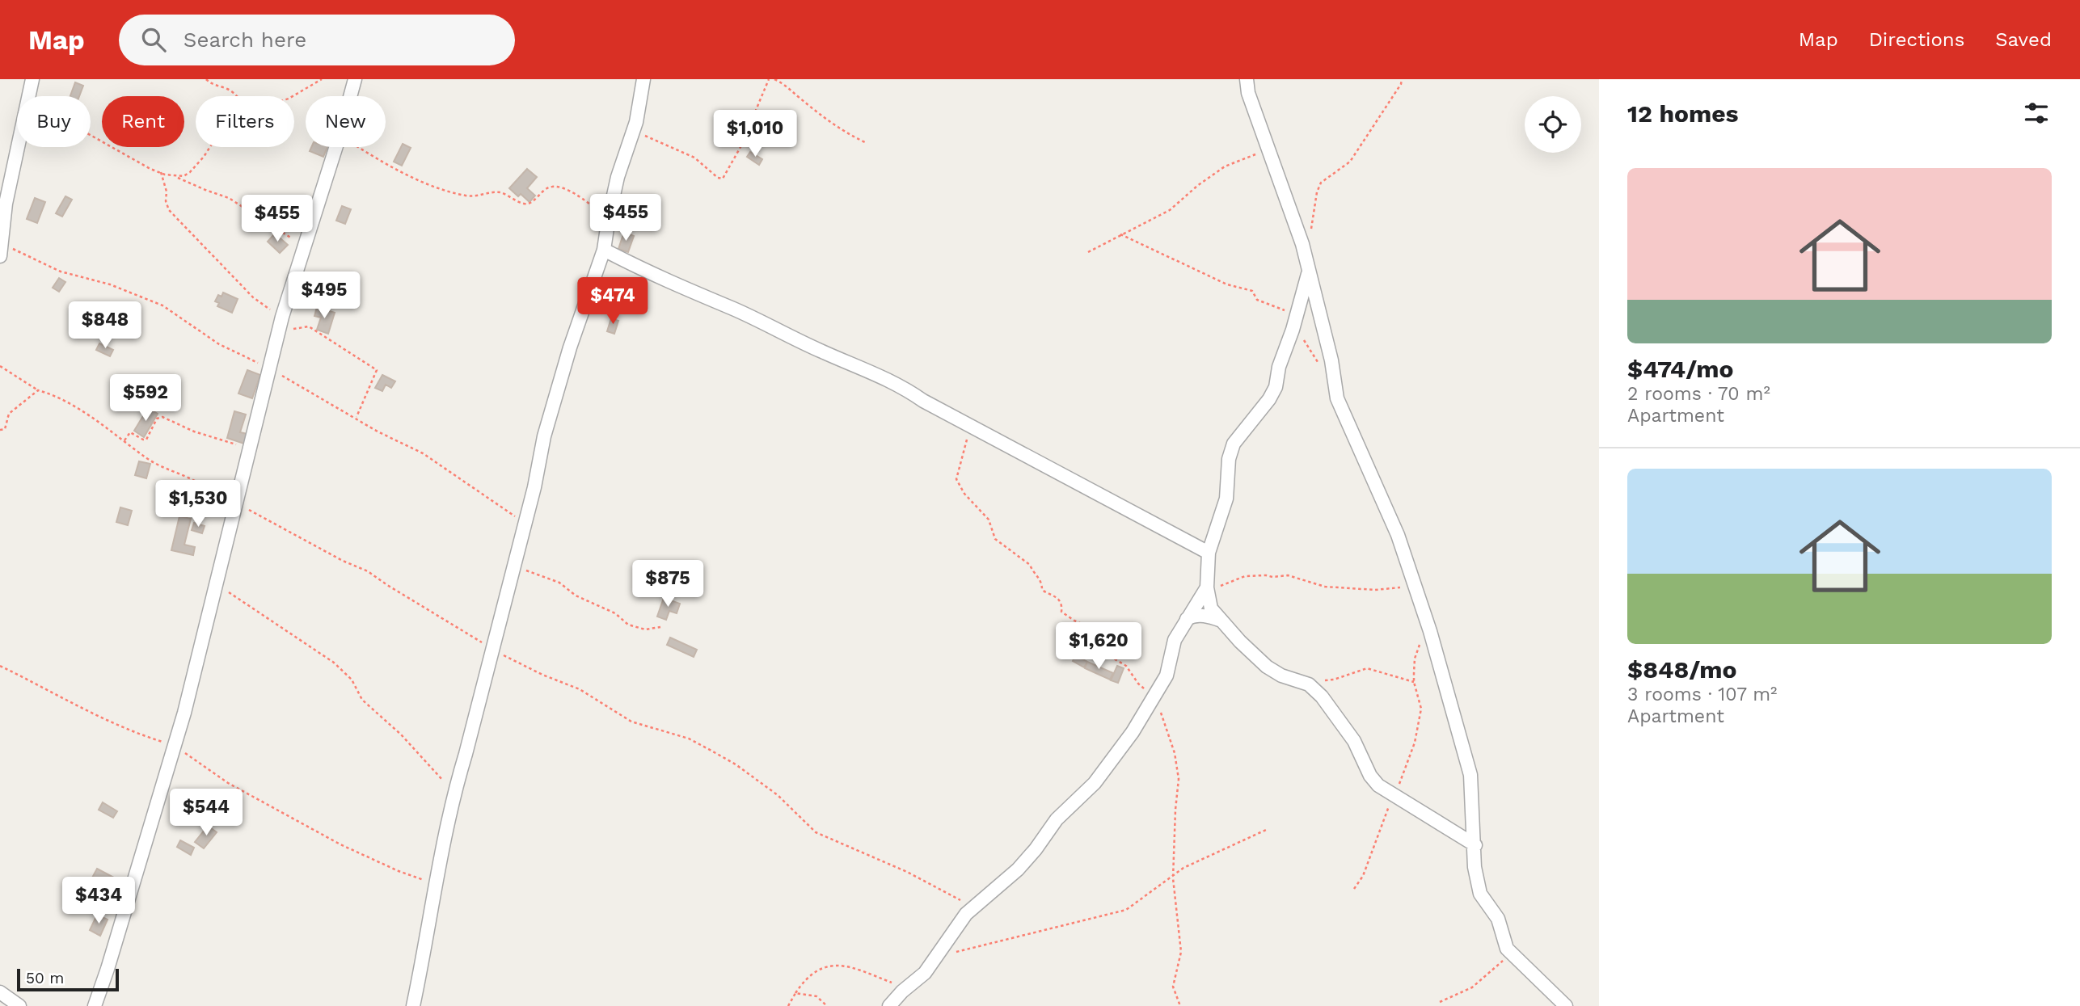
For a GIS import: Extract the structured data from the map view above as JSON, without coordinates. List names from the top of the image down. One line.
{"scale_bar":"50 m","page":{"header":"Map","search":"Search here","nav":["Map","Directions","Saved"],"heading":"12 homes","chip":["Buy","Rent","Filters","New"],"price":["$1,010","$455","$455","$495","$474","$848","$592","$1,530","$875","$1,620","$544","$434"],"list":[{"name":"$474/mo","note":"2 rooms · 70 m² · Apartment"},{"name":"$848/mo","note":"3 rooms · 107 m² · Apartment"}],"scale":"50 m"}}
